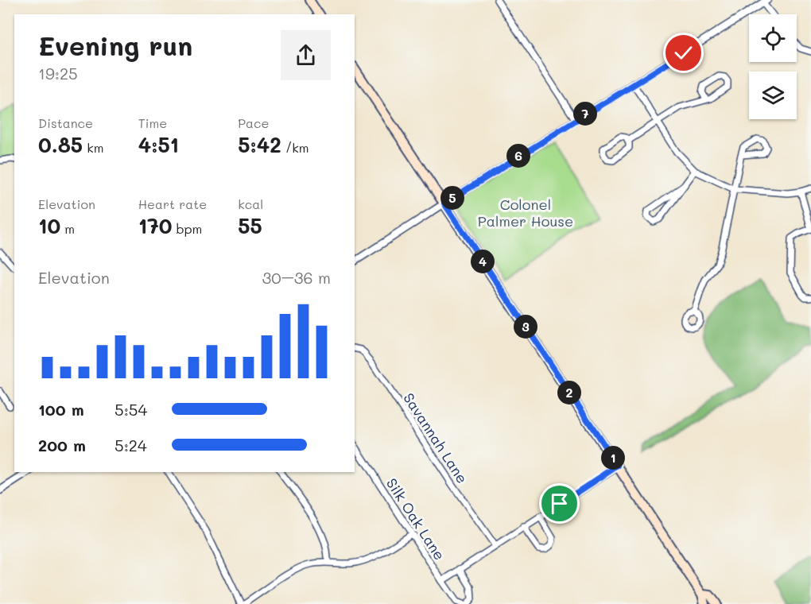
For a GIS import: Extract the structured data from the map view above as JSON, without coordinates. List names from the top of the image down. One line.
{"streets":{"street":["Savannah Lane","Silk Oak Lane"]},"parks":["Colonel Palmer House"],"page":{"heading":["Evening run","19:25"],"stats":[["Distance","0.85 km"],["Time","4:51"],["Pace","5:42 /km"],["Elevation","10 m"],["Heart rate","170 bpm"],["kcal","55"]],"pins":["7","6","5","4","3","2","1"],"chart":["Elevation","30–36 m"],"list":[{"name":"100 m","note":"5:54"},{"name":"200 m","note":"5:24"}]}}
